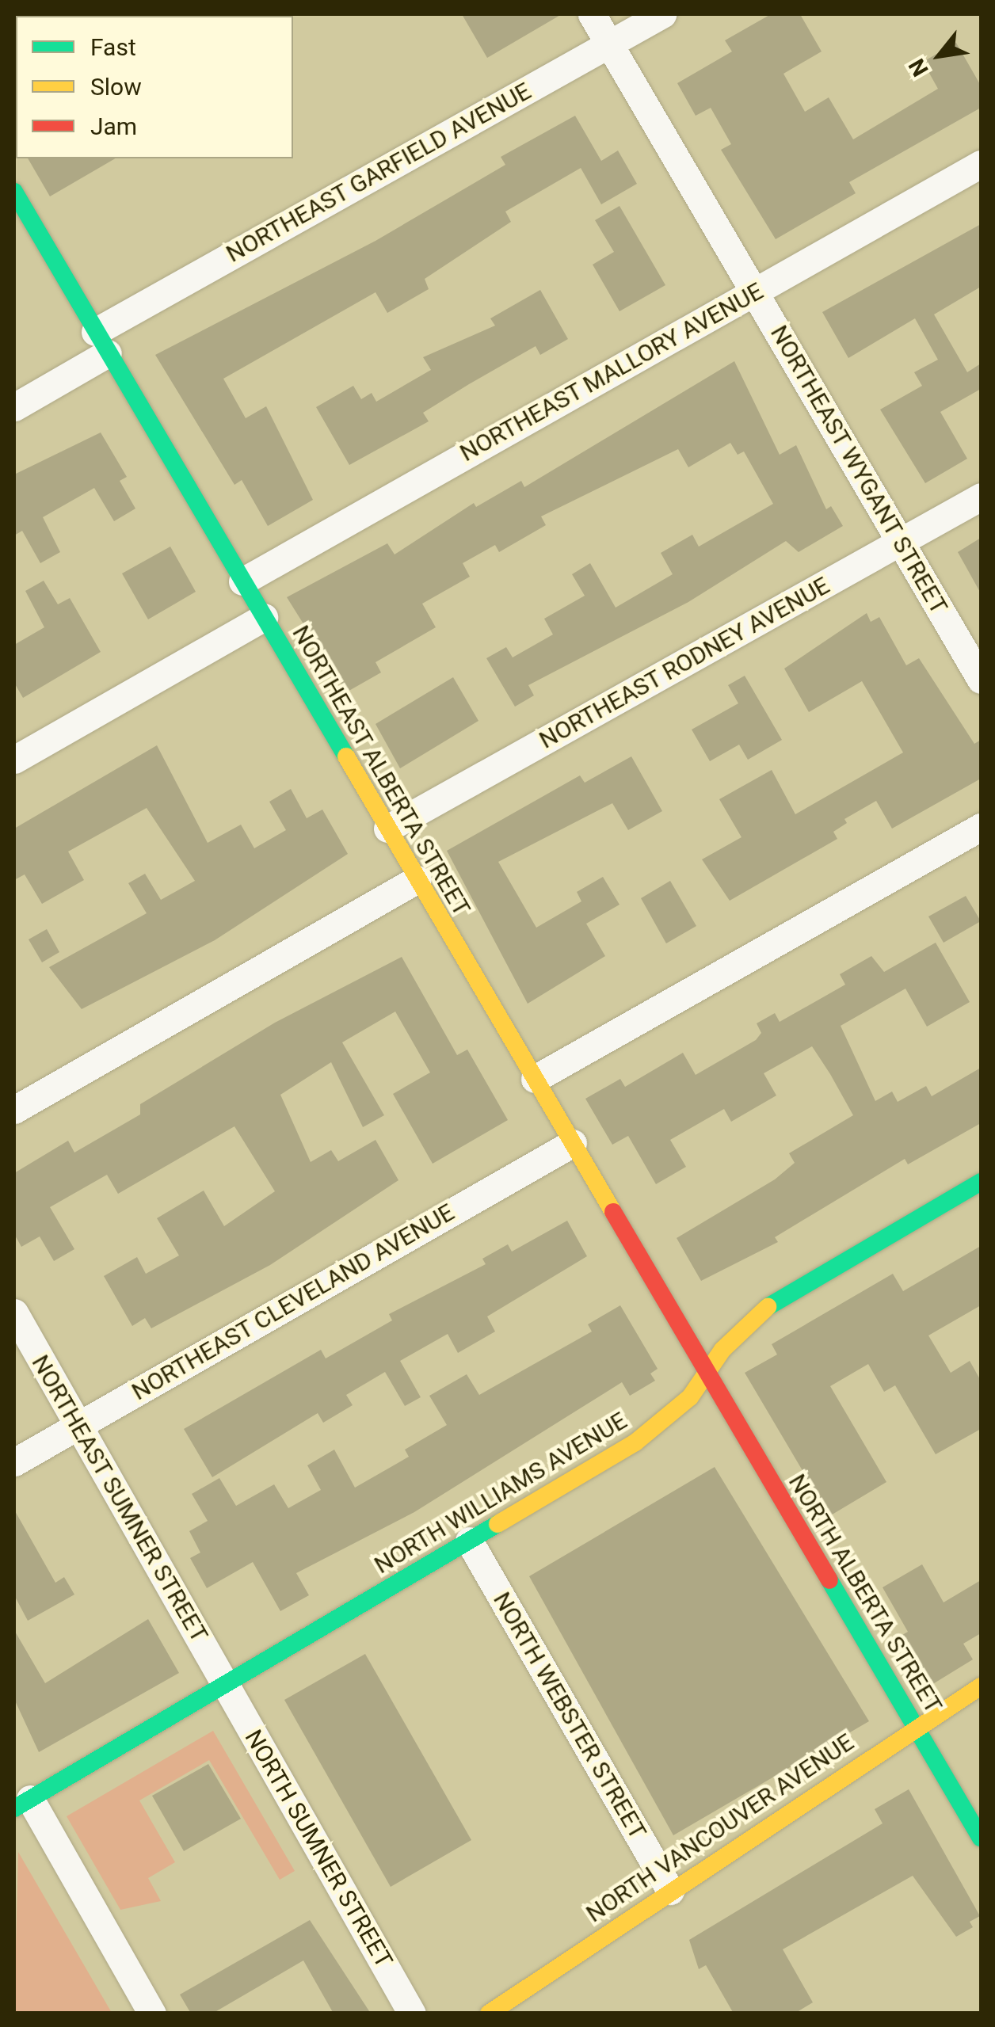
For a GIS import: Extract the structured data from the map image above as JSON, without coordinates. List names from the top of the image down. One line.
{"streets":{"street":["NORTHEAST GARFIELD AVENUE","NORTHEAST MALLORY AVENUE","NORTHEAST WYGANT STREET","NORTHEAST RODNEY AVENUE","NORTHEAST ALBERTA STREET","NORTHEAST CLEVELAND AVENUE","NORTH WILLIAMS AVENUE","NORTHEAST SUMNER STREET","NORTH ALBERTA STREET","NORTH WEBSTER STREET","NORTH VANCOUVER AVENUE","NORTH SUMNER STREET"]},"crossings":[["NORTHEAST GARFIELD AVENUE","NORTHEAST WYGANT STREET"],["NORTHEAST GARFIELD AVENUE","NORTHEAST ALBERTA STREET"],["NORTHEAST MALLORY AVENUE","NORTHEAST WYGANT STREET"],["NORTHEAST MALLORY AVENUE","NORTHEAST ALBERTA STREET"],["NORTHEAST WYGANT STREET","NORTHEAST RODNEY AVENUE"],["NORTHEAST RODNEY AVENUE","NORTHEAST ALBERTA STREET"],["NORTHEAST ALBERTA STREET","NORTHEAST CLEVELAND AVENUE"],["NORTHEAST ALBERTA STREET","NORTH WILLIAMS AVENUE"],["NORTHEAST ALBERTA STREET","NORTH ALBERTA STREET"],["NORTHEAST CLEVELAND AVENUE","NORTHEAST SUMNER STREET"],["NORTH WILLIAMS AVENUE","NORTHEAST SUMNER STREET"],["NORTH WILLIAMS AVENUE","NORTH ALBERTA STREET"],["NORTH WILLIAMS AVENUE","NORTH WEBSTER STREET"],["NORTH WILLIAMS AVENUE","NORTH SUMNER STREET"],["NORTHEAST SUMNER STREET","NORTH SUMNER STREET"],["NORTH ALBERTA STREET","NORTH VANCOUVER AVENUE"],["NORTH WEBSTER STREET","NORTH VANCOUVER AVENUE"]],"legend":["Fast","Slow","Jam"],"north":"bottom left"}
